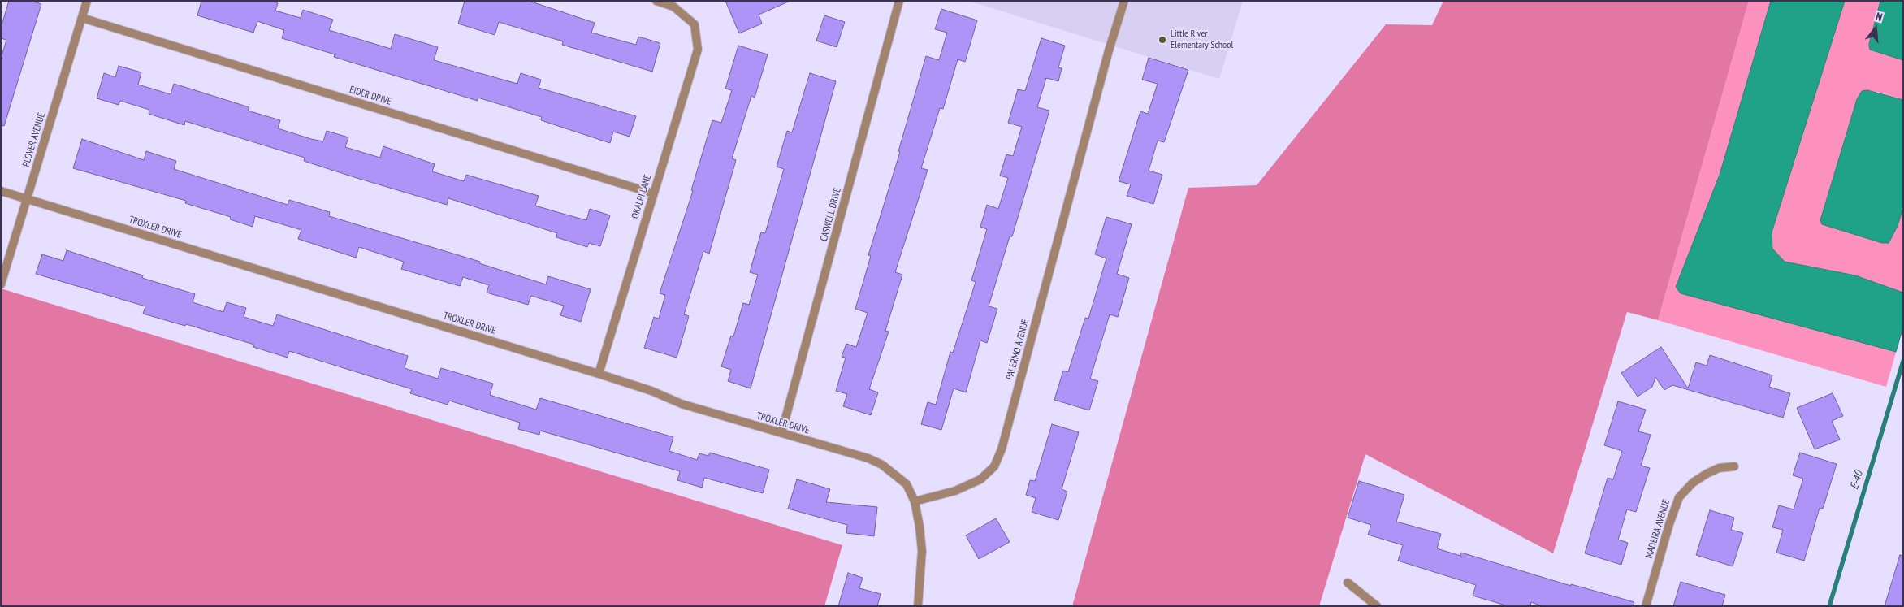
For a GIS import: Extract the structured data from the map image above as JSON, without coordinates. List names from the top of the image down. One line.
{"streets":{"street":["EIDER DRIVE","PLOVER AVENUE","OKALPI LANE","CASWELL DRIVE","TROXLER DRIVE","PALERMO AVENUE","MADEIRA AVENUE"]},"crossings":[["EIDER DRIVE","PLOVER AVENUE"],["EIDER DRIVE","OKALPI LANE"],["PLOVER AVENUE","TROXLER DRIVE"],["OKALPI LANE","TROXLER DRIVE"],["CASWELL DRIVE","TROXLER DRIVE"],["TROXLER DRIVE","PALERMO AVENUE"]],"water":["E-40"],"places":["Little River Elementary School"],"north":"top"}
